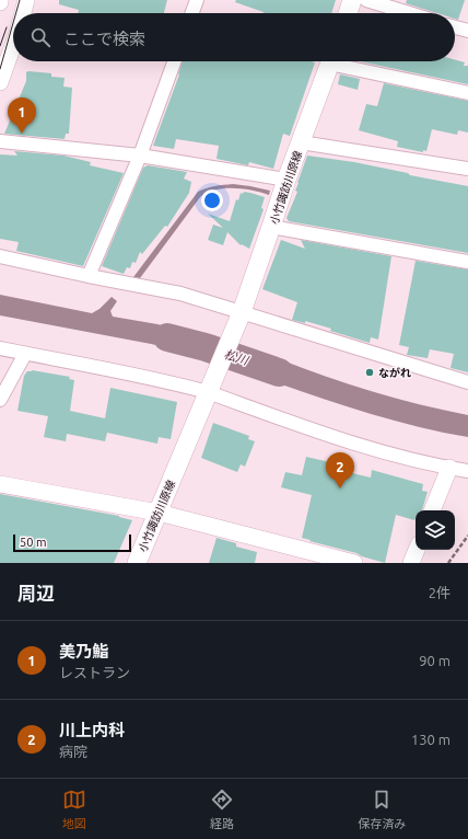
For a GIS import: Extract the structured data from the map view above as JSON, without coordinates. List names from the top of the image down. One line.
{"streets":{"main road":["小竹諏訪川原線"]},"water":["松川"],"places":["ながれ"],"scale_bar":"50 m","page":{"search":"ここで検索","pins":["1","2"],"scale":"50 m","heading":["周辺","2件"],"list":[{"mark":"1","name":"美乃鮨","note":"レストラン","value":"90 m"},{"mark":"2","name":"川上内科","note":"病院","value":"130 m"}],"nav":["地図","経路","保存済み"]}}
